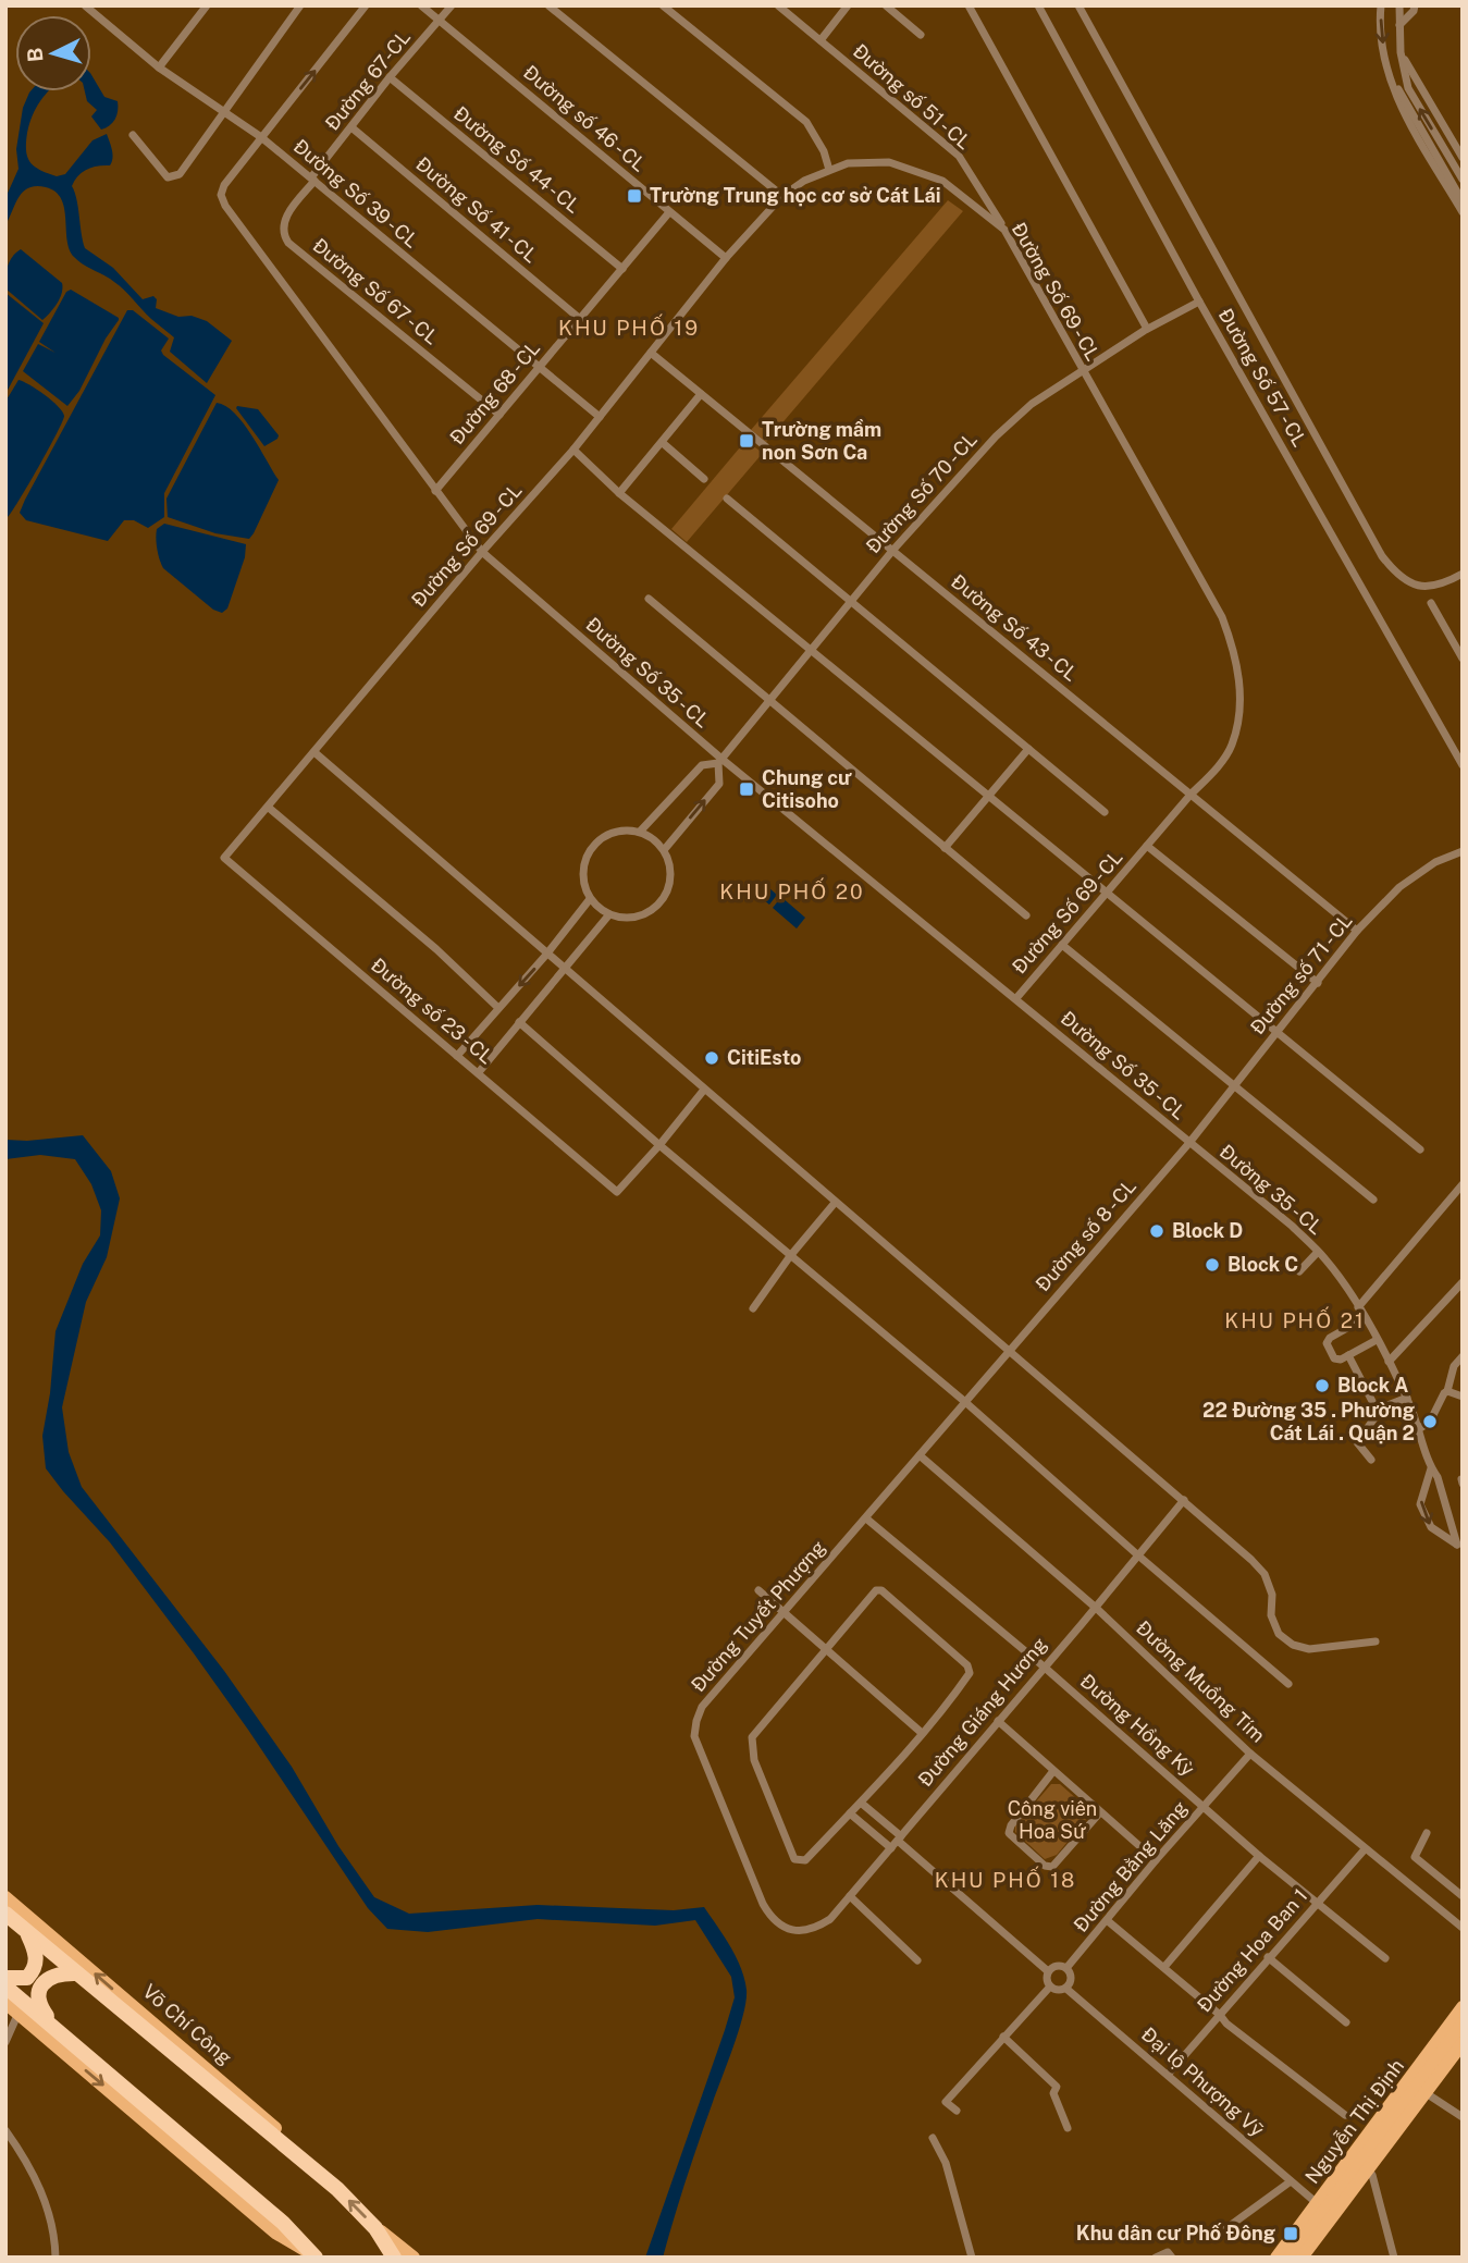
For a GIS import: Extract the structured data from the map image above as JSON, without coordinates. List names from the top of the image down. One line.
{"streets":{"highway":["Võ Chí Công"],"main road":["Nguyễn Thị Định"],"street":["Đường 67-CL","Đường số 51 - CL","Đường số 46 - CL","Đường Số 44 - CL","Đường Số 39 - CL","Đường Số 41 - CL","Đường Số 67 - CL","Đường Số 69 - CL","Đường Số 57 - CL","Đường 68 - CL","Đường Số 70 - CL","Đường Số 43 - CL","Đường Số 35 - CL","Đường số 71 - CL","Đường số 23 - CL","Đường 35 - CL","Đường số 8 - CL","Đường Tuyết Phượng","Đường Muồng Tím","Đường Giáng Hương","Đường Hồng Kỳ","Đường Bằng Lăng","Đường Hoa Ban 1","Đại lộ Phượng Vỹ"]},"crossings":[["Đường 67-CL","Đường số 46 - CL"],["Đường 67-CL","Đường Số 44 - CL"],["Đường 67-CL","Đường Số 39 - CL"],["Đường 67-CL","Đường Số 41 - CL"],["Đường 67-CL","Đường Số 67 - CL"],["Đường số 51 - CL","Đường Số 69 - CL"],["Đường số 46 - CL","Đường Số 69 - CL"],["Đường số 46 - CL","Đường 68 - CL"],["Đường Số 44 - CL","Đường 68 - CL"],["Đường Số 39 - CL","Đường Số 67 - CL"],["Đường Số 39 - CL","Đường Số 69 - CL"],["Đường Số 39 - CL","Đường 68 - CL"],["Đường Số 39 - CL","Đường Số 35 - CL"],["Đường Số 41 - CL","Đường 68 - CL"],["Đường Số 67 - CL","Đường 68 - CL"],["Đường Số 69 - CL","Đường Số 70 - CL"],["Đường Số 69 - CL","Đường Số 43 - CL"],["Đường Số 69 - CL","Đường Số 35 - CL"],["Đường Số 69 - CL","Đường số 23 - CL"],["Đường Số 57 - CL","Đường Số 70 - CL"],["Đường 68 - CL","Đường Số 35 - CL"],["Đường Số 70 - CL","Đường Số 43 - CL"],["Đường Số 70 - CL","Đường Số 35 - CL"],["Đường Số 43 - CL","Đường số 71 - CL"],["Đường Số 35 - CL","Đường số 71 - CL"],["Đường Số 35 - CL","Đường 35 - CL"],["Đường Số 35 - CL","Đường số 8 - CL"],["Đường số 71 - CL","Đường 35 - CL"],["Đường số 71 - CL","Đường số 8 - CL"],["Đường 35 - CL","Đường số 8 - CL"],["Đường số 8 - CL","Đường Tuyết Phượng"],["Đường Tuyết Phượng","Đường Muồng Tím"],["Đường Tuyết Phượng","Đường Giáng Hương"],["Đường Tuyết Phượng","Đường Hồng Kỳ"],["Đường Muồng Tím","Đường Giáng Hương"],["Đường Muồng Tím","Đường Bằng Lăng"],["Đường Muồng Tím","Đường Hoa Ban 1"],["Đường Giáng Hương","Đường Hồng Kỳ"],["Đường Hồng Kỳ","Đường Bằng Lăng"],["Đường Hồng Kỳ","Đường Hoa Ban 1"],["Đường Bằng Lăng","Đại lộ Phượng Vỹ"],["Đường Hoa Ban 1","Đại lộ Phượng Vỹ"],["Đại lộ Phượng Vỹ","Nguyễn Thị Định"]],"districts":["KHU PHỐ 19","KHU PHỐ 20","KHU PHỐ 21","KHU PHỐ 18"],"parks":["Công viên Hoa Sứ"],"places":{"transit":["Trường Trung học cơ sở Cát Lái","Trường mầm non Sơn Ca","Chung cư Citisoho","Khu dân cư Phố Đông"],"other":["CitiEsto","Block D","Block C","Block A","22 Đường 35 . Phường Cát Lái . Quận 2"]},"north":"left"}
